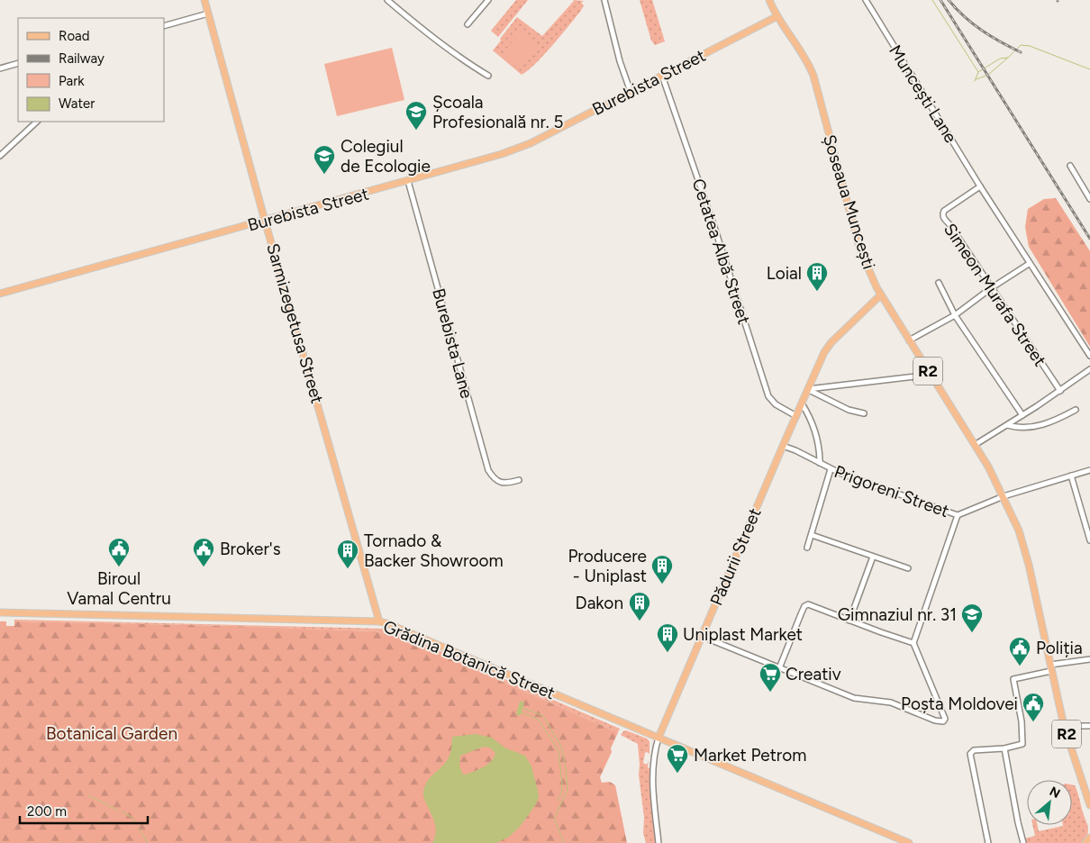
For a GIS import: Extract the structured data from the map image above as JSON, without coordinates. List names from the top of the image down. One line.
{"streets":{"main road":["Burebista Street","Șoseaua Muncești","Sarmizegetusa Street","R2","Pădurii Street","Grădina Botanică Street"],"street":["Muncești Lane","Cetatea Albă Street","Simeon Murafa Street","Burebista Lane","Prigoreni Street"]},"crossings":[["Burebista Street","Șoseaua Muncești"],["Burebista Street","Cetatea Albă Street"],["Burebista Street","Sarmizegetusa Street"],["Burebista Street","Burebista Lane"],["Muncești Lane","Simeon Murafa Street"],["Șoseaua Muncești","Prigoreni Street"],["Șoseaua Muncești","Pădurii Street"],["Cetatea Albă Street","Pădurii Street"],["Sarmizegetusa Street","Grădina Botanică Street"],["Prigoreni Street","Pădurii Street"],["Pădurii Street","Grădina Botanică Street"]],"parks":["Botanical Garden"],"places":{"school or university":["Școala Profesională nr. 5","Colegiul de Ecologie","Gimnaziul nr. 31"],"building":["Loial","Tornado & Backer Showroom","Producere - Uniplast","Dakon","Uniplast Market"],"public building":["Biroul Vamal Centru","Broker's","Poliția","Poșta Moldovei"],"supermarket":["Creativ","Market Petrom"]},"legend":["Road","Railway","Park","Water"],"scale_bar":"200 m","north":"top right"}
